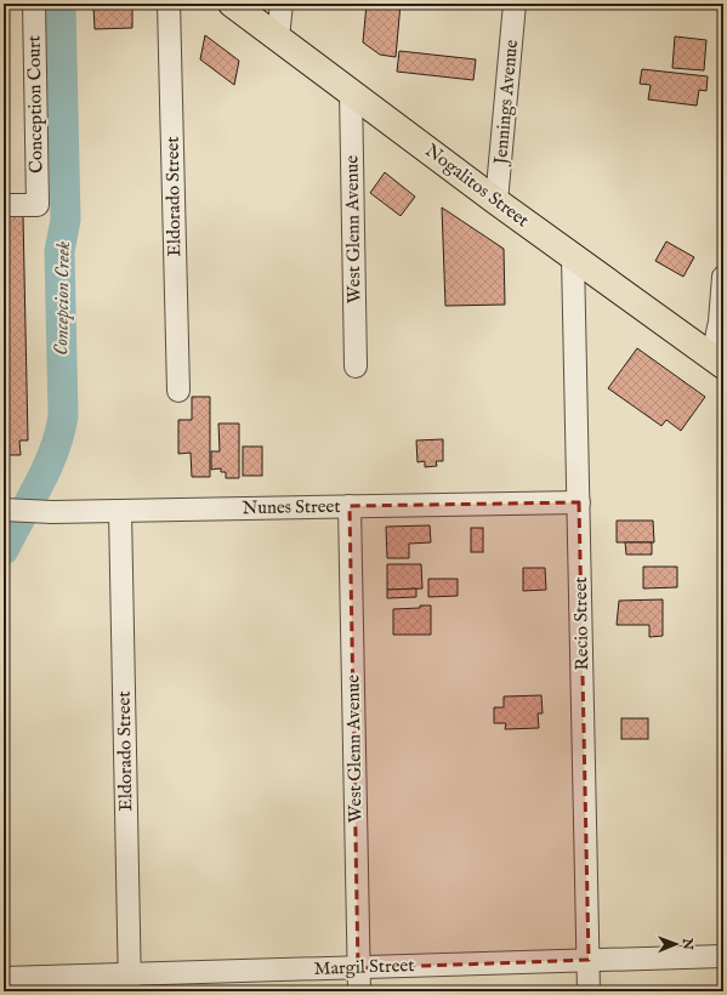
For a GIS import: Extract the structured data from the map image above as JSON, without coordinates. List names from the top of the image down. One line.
{"streets":{"main road":["Nogalitos Street"],"street":["Jennings Avenue","Conception Court","Eldorado Street","West Glenn Avenue","Nunes Street","Recio Street","Margil Street"]},"crossings":[["Jennings Avenue","Nogalitos Street"],["Nogalitos Street","West Glenn Avenue"],["Nogalitos Street","Recio Street"],["Eldorado Street","Nunes Street"],["Eldorado Street","Margil Street"],["West Glenn Avenue","Nunes Street"],["West Glenn Avenue","Margil Street"],["Nunes Street","Recio Street"],["Recio Street","Margil Street"]],"water":["Concepcion Creek"],"north":"right"}
